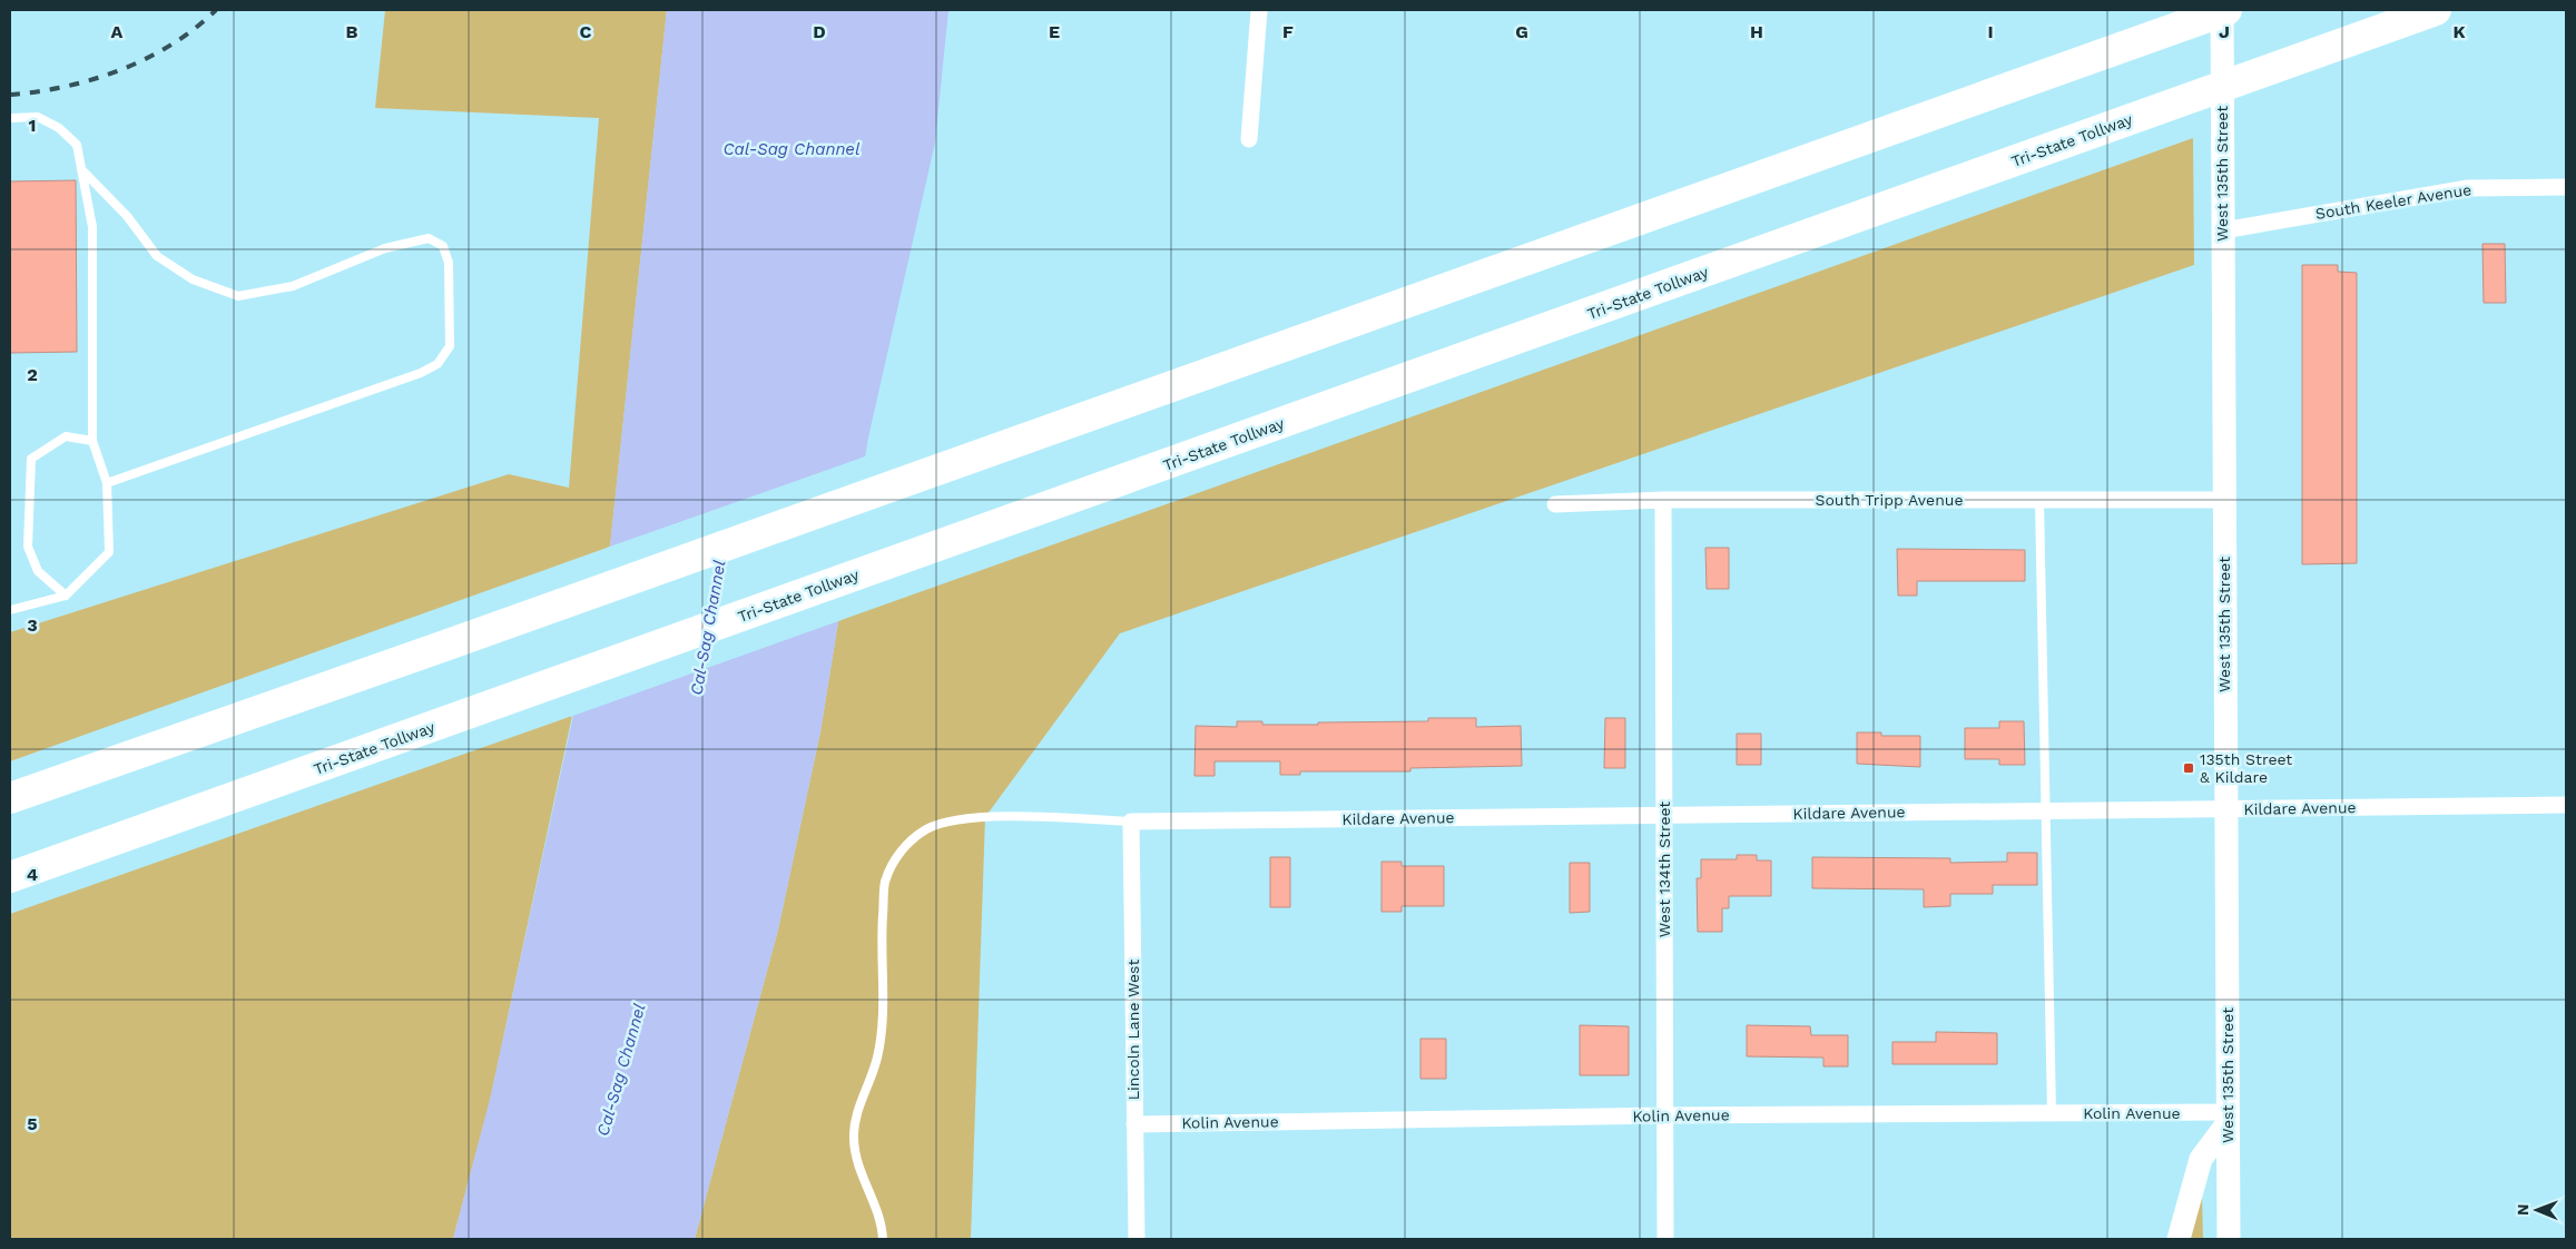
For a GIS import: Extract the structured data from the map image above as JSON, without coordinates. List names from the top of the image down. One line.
{"streets":{"highway":["Tri-State Tollway"],"street":["West 135th Street","South Keeler Avenue","South Tripp Avenue","Kildare Avenue","West 134th Street","Lincoln Lane West","Kolin Avenue"]},"crossings":[["West 135th Street","South Keeler Avenue"],["West 135th Street","South Tripp Avenue"],["West 135th Street","Kildare Avenue"],["West 135th Street","Kolin Avenue"],["South Tripp Avenue","West 134th Street"],["Kildare Avenue","West 134th Street"],["Kildare Avenue","Lincoln Lane West"],["West 134th Street","Kolin Avenue"],["Lincoln Lane West","Kolin Avenue"]],"water":["Cal-Sag Channel"],"places":{"transit":["135th Street & Kildare"]},"north":"left","grid":{"columns":["A","B","C","D","E","F","G","H","I","J","K"],"rows":["1","2","3","4","5"]}}
